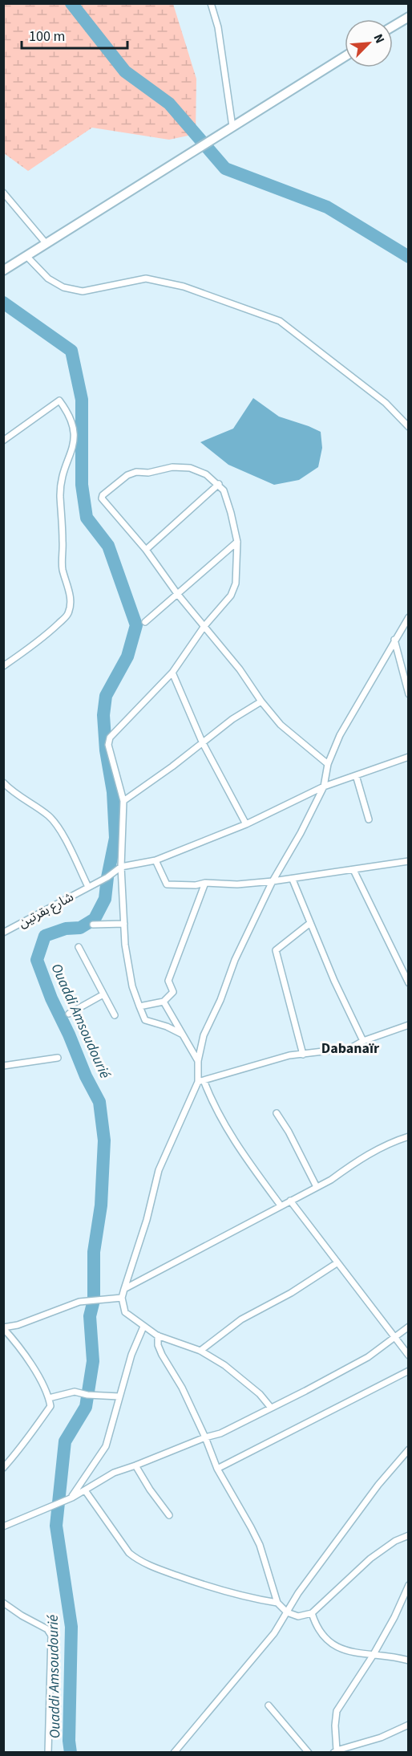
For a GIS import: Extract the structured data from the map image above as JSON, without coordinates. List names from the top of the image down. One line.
{"streets":{"street":["شارع بقرتين"]},"districts":["Dabanaïr"],"water":["Ouaddi Amsoudourié"],"scale_bar":"100 m","north":"top right"}
